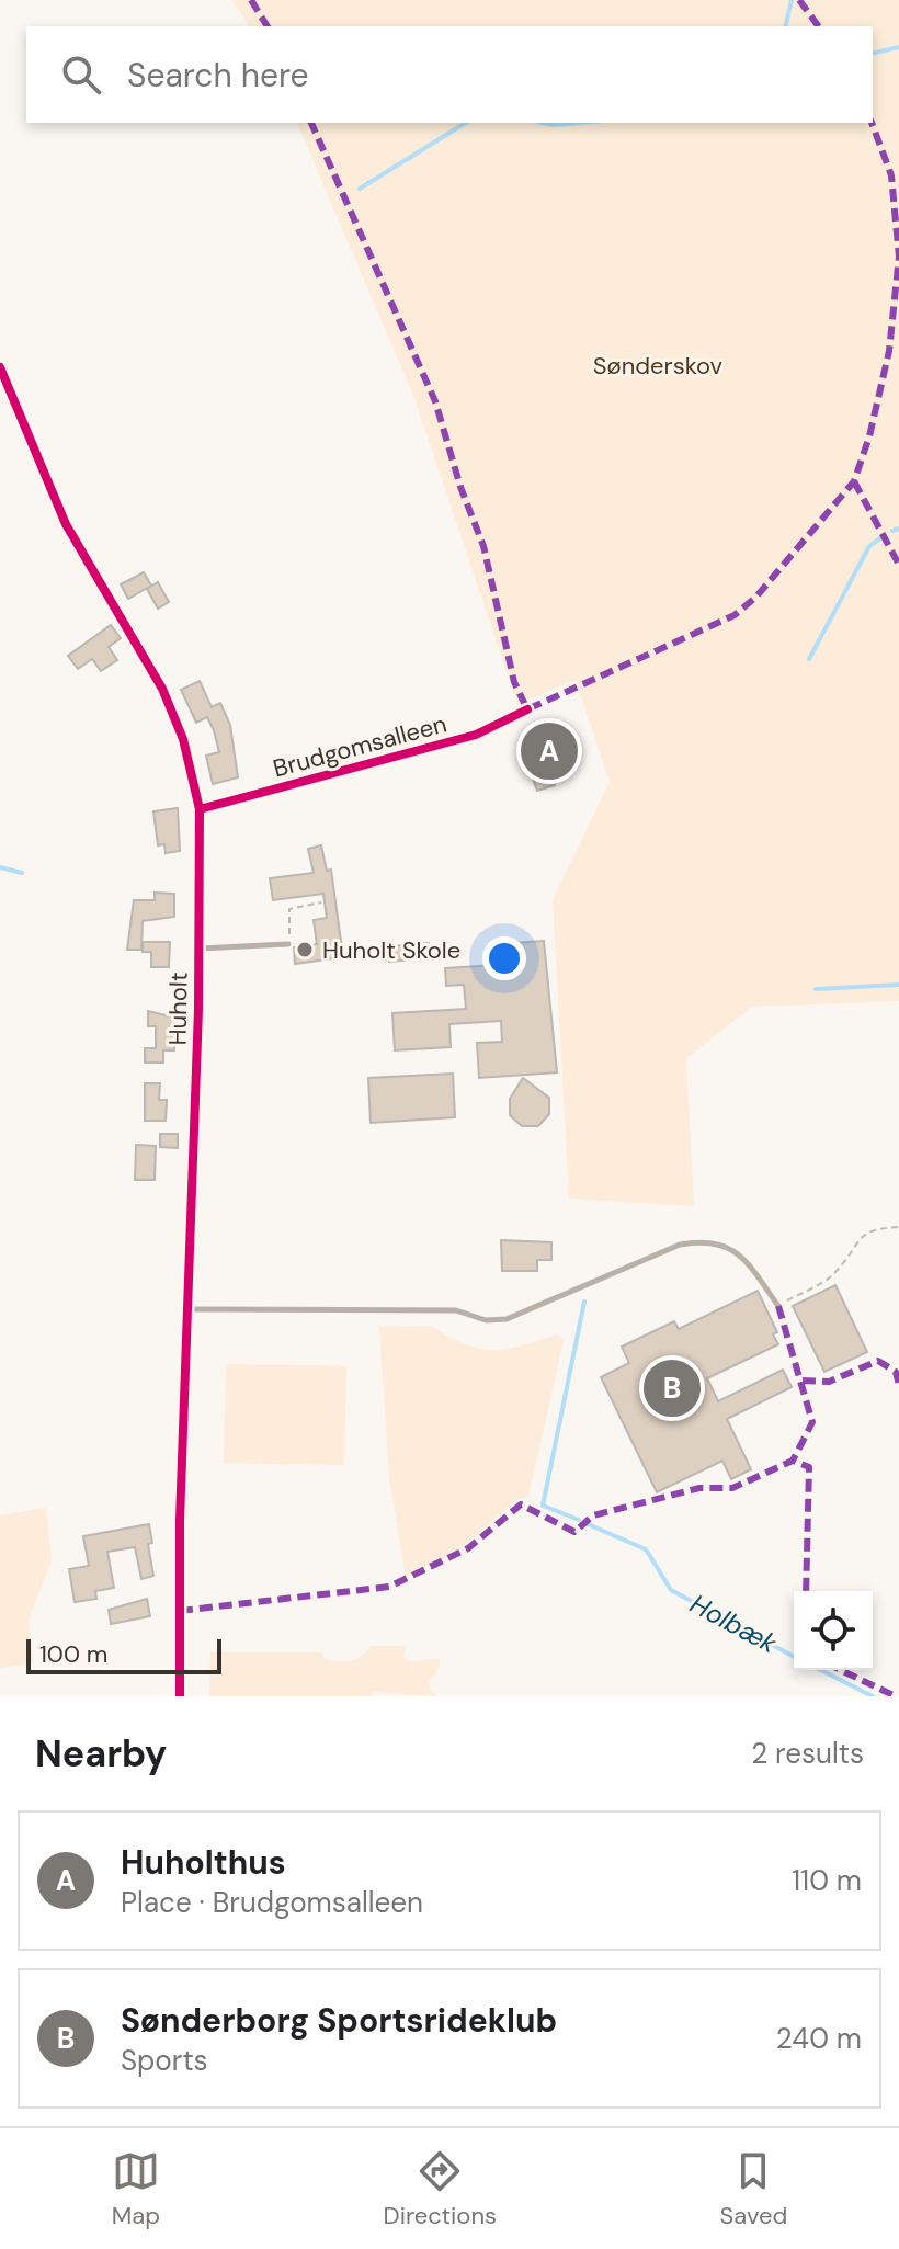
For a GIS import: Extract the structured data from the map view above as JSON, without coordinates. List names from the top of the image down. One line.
{"streets":{"street":["Brudgomsalleen","Huholt"]},"crossings":[["Brudgomsalleen","Huholt"]],"water":["Holbæk"],"parks":["Sønderskov"],"places":["Huholt Skole"],"scale_bar":"100 m","page":{"search":"Search here","pins":["A","B"],"scale":"100 m","heading":["Nearby","2 results"],"list":[{"mark":"A","name":"Huholthus","note":"Place · Brudgomsalleen","value":"110 m"},{"mark":"B","name":"Sønderborg Sportsrideklub","note":"Sports","value":"240 m"}],"nav":["Map","Directions","Saved"]}}
